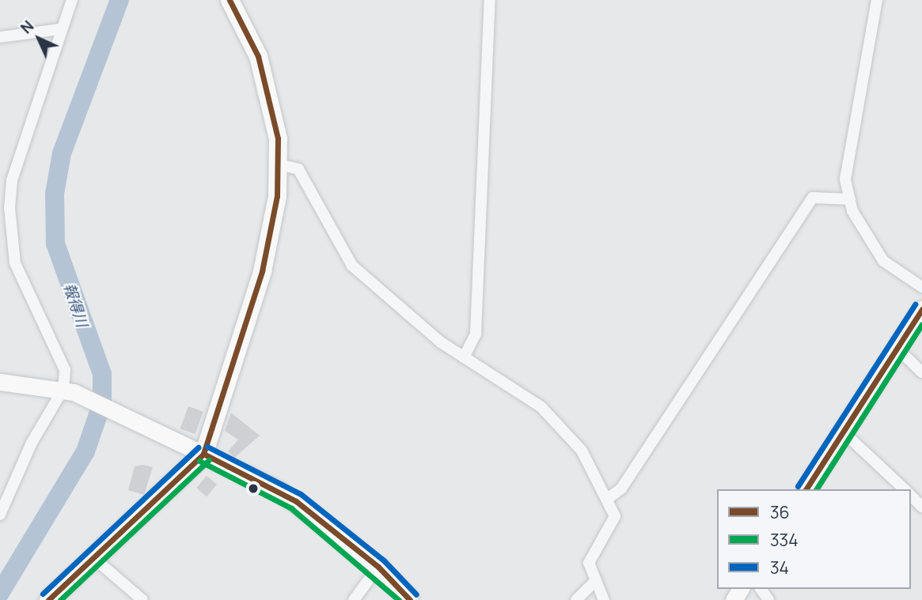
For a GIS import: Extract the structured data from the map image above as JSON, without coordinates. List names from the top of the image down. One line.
{"water":["報得川"],"lines":["transit line 36","transit line 34","transit line 334"],"legend":["36","334","34"],"north":"top left"}
